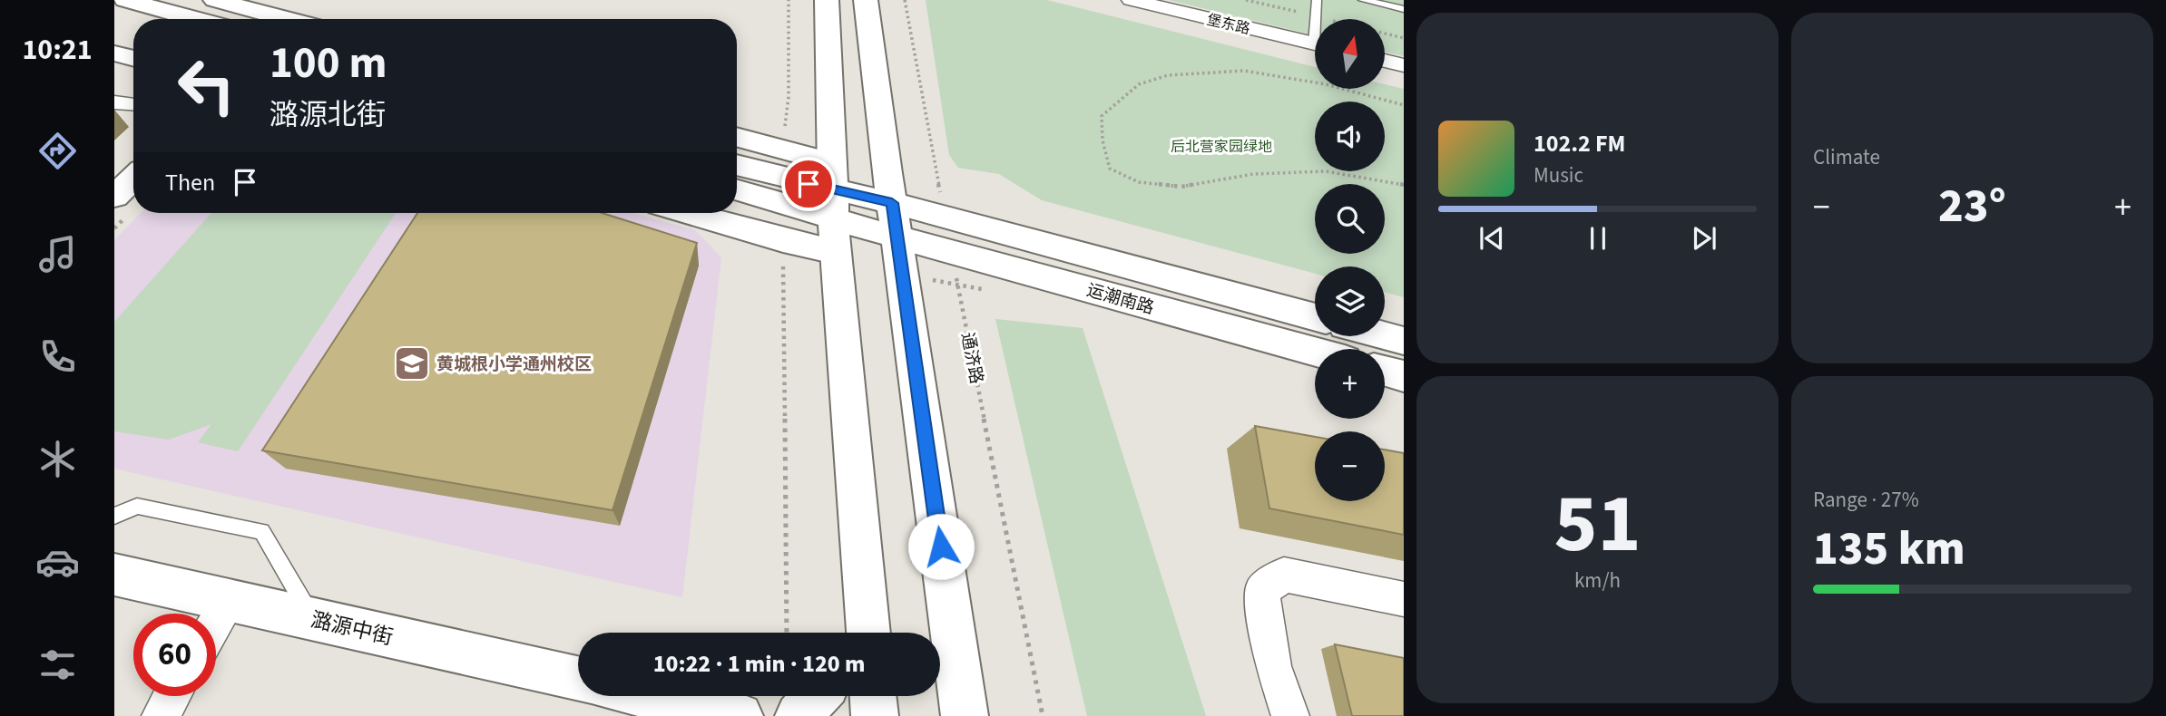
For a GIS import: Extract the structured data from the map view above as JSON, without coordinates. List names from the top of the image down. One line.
{"streets":{"main road":["运潮南路","潞源中街"],"street":["堡东路"],"path":["通济路"]},"crossings":[["运潮南路","通济路"]],"parks":["后北营家园绿地"],"places":{"school or university":["黄城根小学通州校区"]},"north":"top","page":{"tabs":"10:21","tile":["Climate",["51","km/h"],["Range · 27%","135 km"]],"map_buttons":["+","−"],"turn":["100 m","潞源北街"],"song":["102.2 FM","Music"],"then":"Then","heat":["−","23°","+"],"limit":"60","trip":"10:22 · 1 min · 120 m"}}
